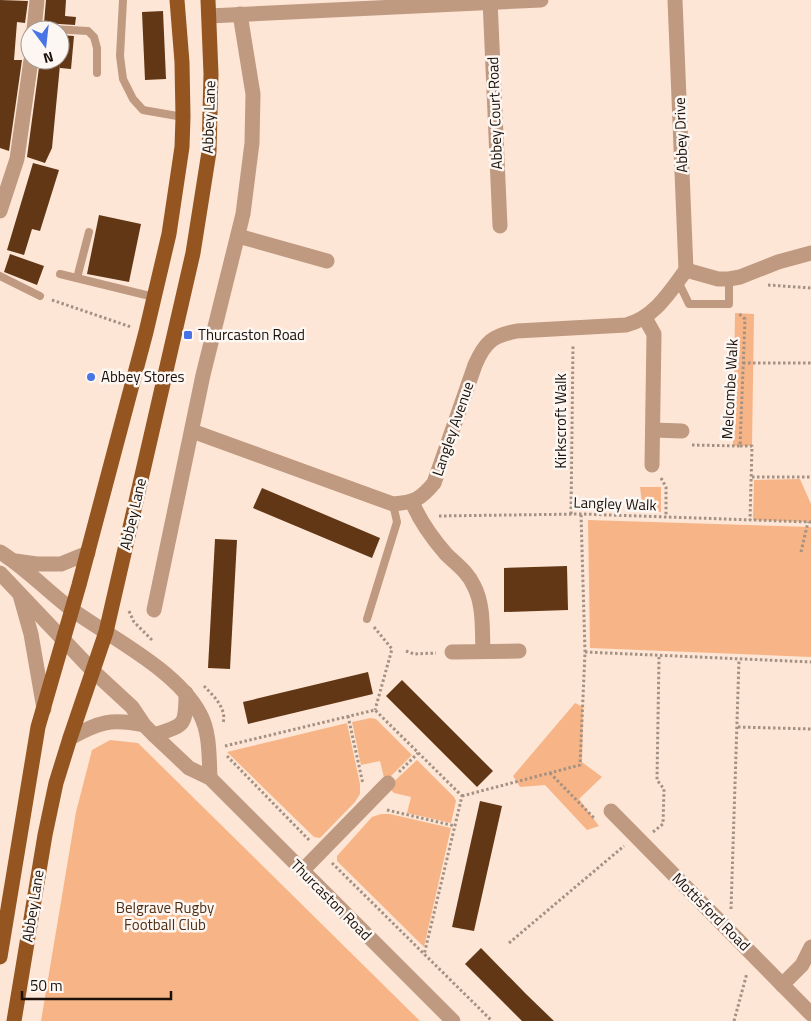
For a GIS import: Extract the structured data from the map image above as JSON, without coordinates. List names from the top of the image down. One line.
{"streets":{"main road":["Abbey Lane"],"street":["Abbey Court Road","Abbey Drive","Langley Avenue","Thurcaston Road","Mottisford Road"],"path":["Melcombe Walk","Kirkscroft Walk","Langley Walk"]},"crossings":[["Abbey Lane","Thurcaston Road"],["Abbey Drive","Langley Avenue"],["Kirkscroft Walk","Langley Avenue"],["Kirkscroft Walk","Langley Walk"],["Langley Avenue","Langley Walk"]],"parks":["Belgrave Rugby Football Club"],"places":{"transit":["Thurcaston Road"],"other":["Abbey Stores"]},"scale_bar":"50 m","north":"bottom"}
